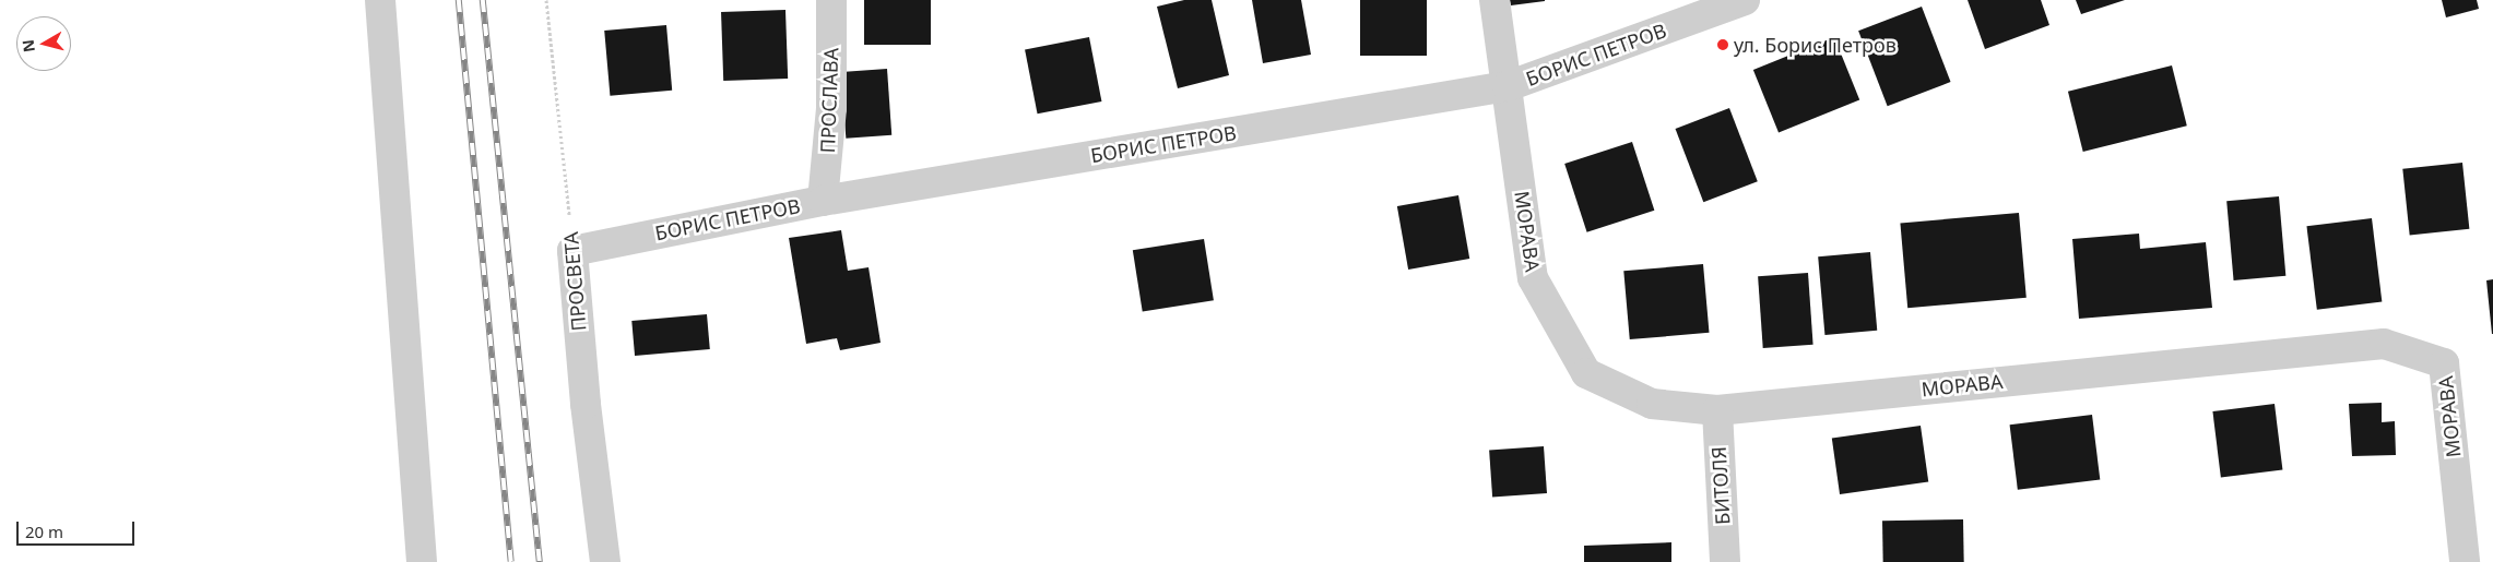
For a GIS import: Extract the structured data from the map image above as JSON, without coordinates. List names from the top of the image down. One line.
{"streets":{"street":["БОРИС ПЕТРОВ","ПРОСЛАВА","МОРАВА","ПРОСВЕТА","БИТОЛЯ"]},"crossings":[["БОРИС ПЕТРОВ","ПРОСЛАВА"],["БОРИС ПЕТРОВ","МОРАВА"],["БОРИС ПЕТРОВ","ПРОСВЕТА"],["МОРАВА","БИТОЛЯ"]],"places":["ул. Борис Петров"],"scale_bar":"20 m","north":"left"}
